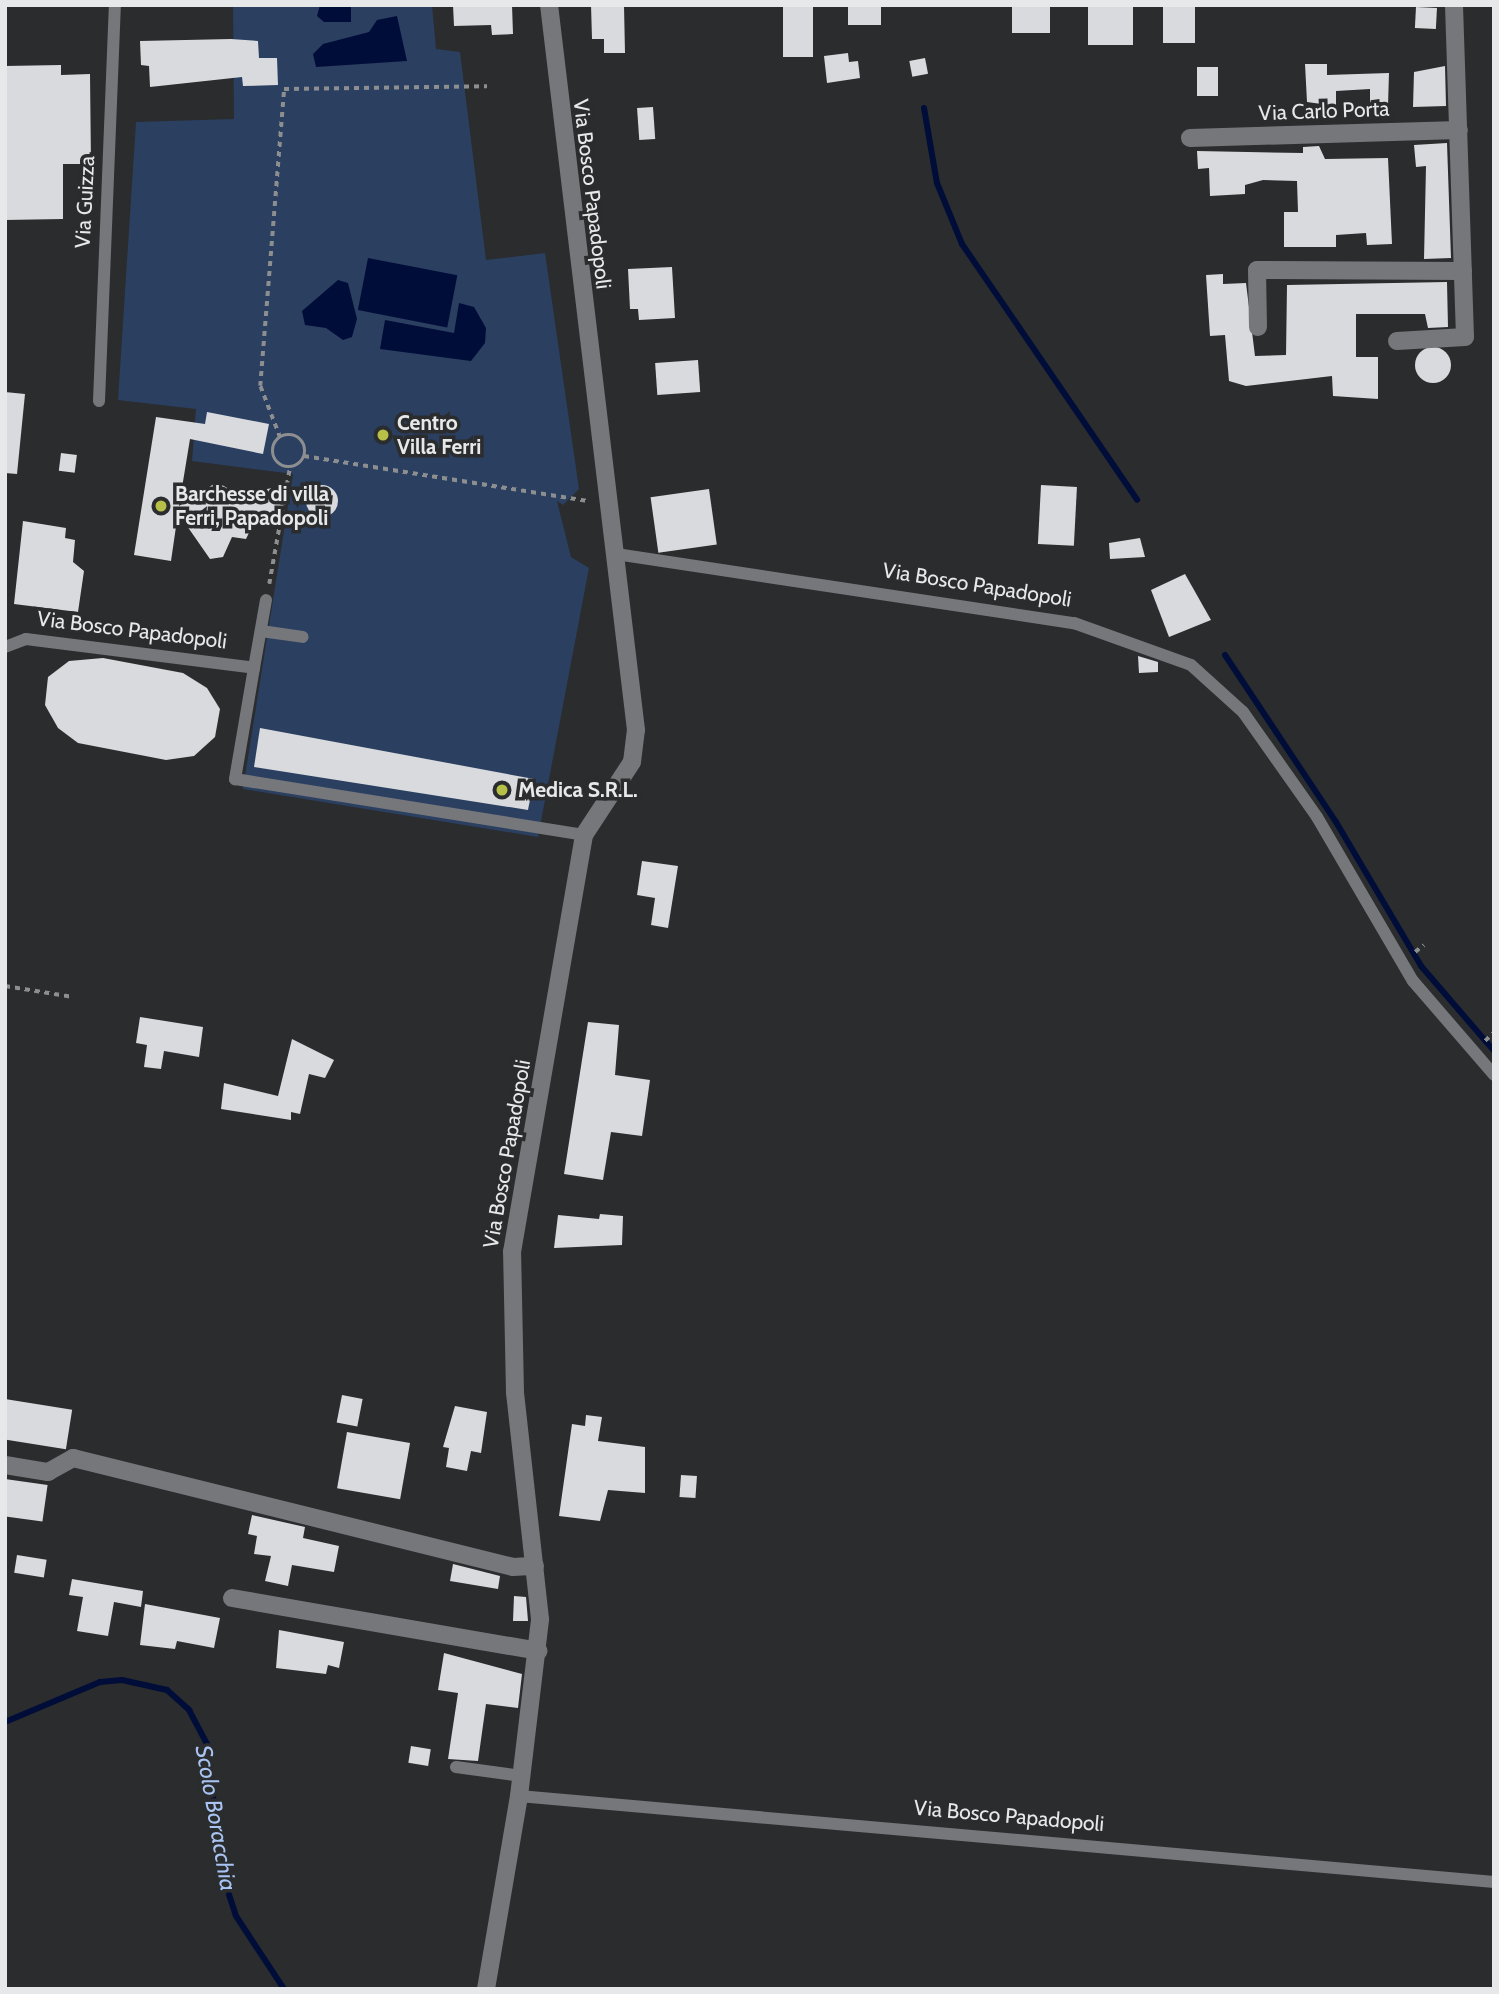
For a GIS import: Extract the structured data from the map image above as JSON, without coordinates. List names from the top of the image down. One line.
{"streets":{"street":["Via Carlo Porta","Via Bosco Papadopoli"],"lane":["Via Guizza"]},"water":["Scolo Boracchia"],"places":["Centro Villa Ferri","Barchesse di villa Ferri, Papadopoli","Medica S.R.L."]}
